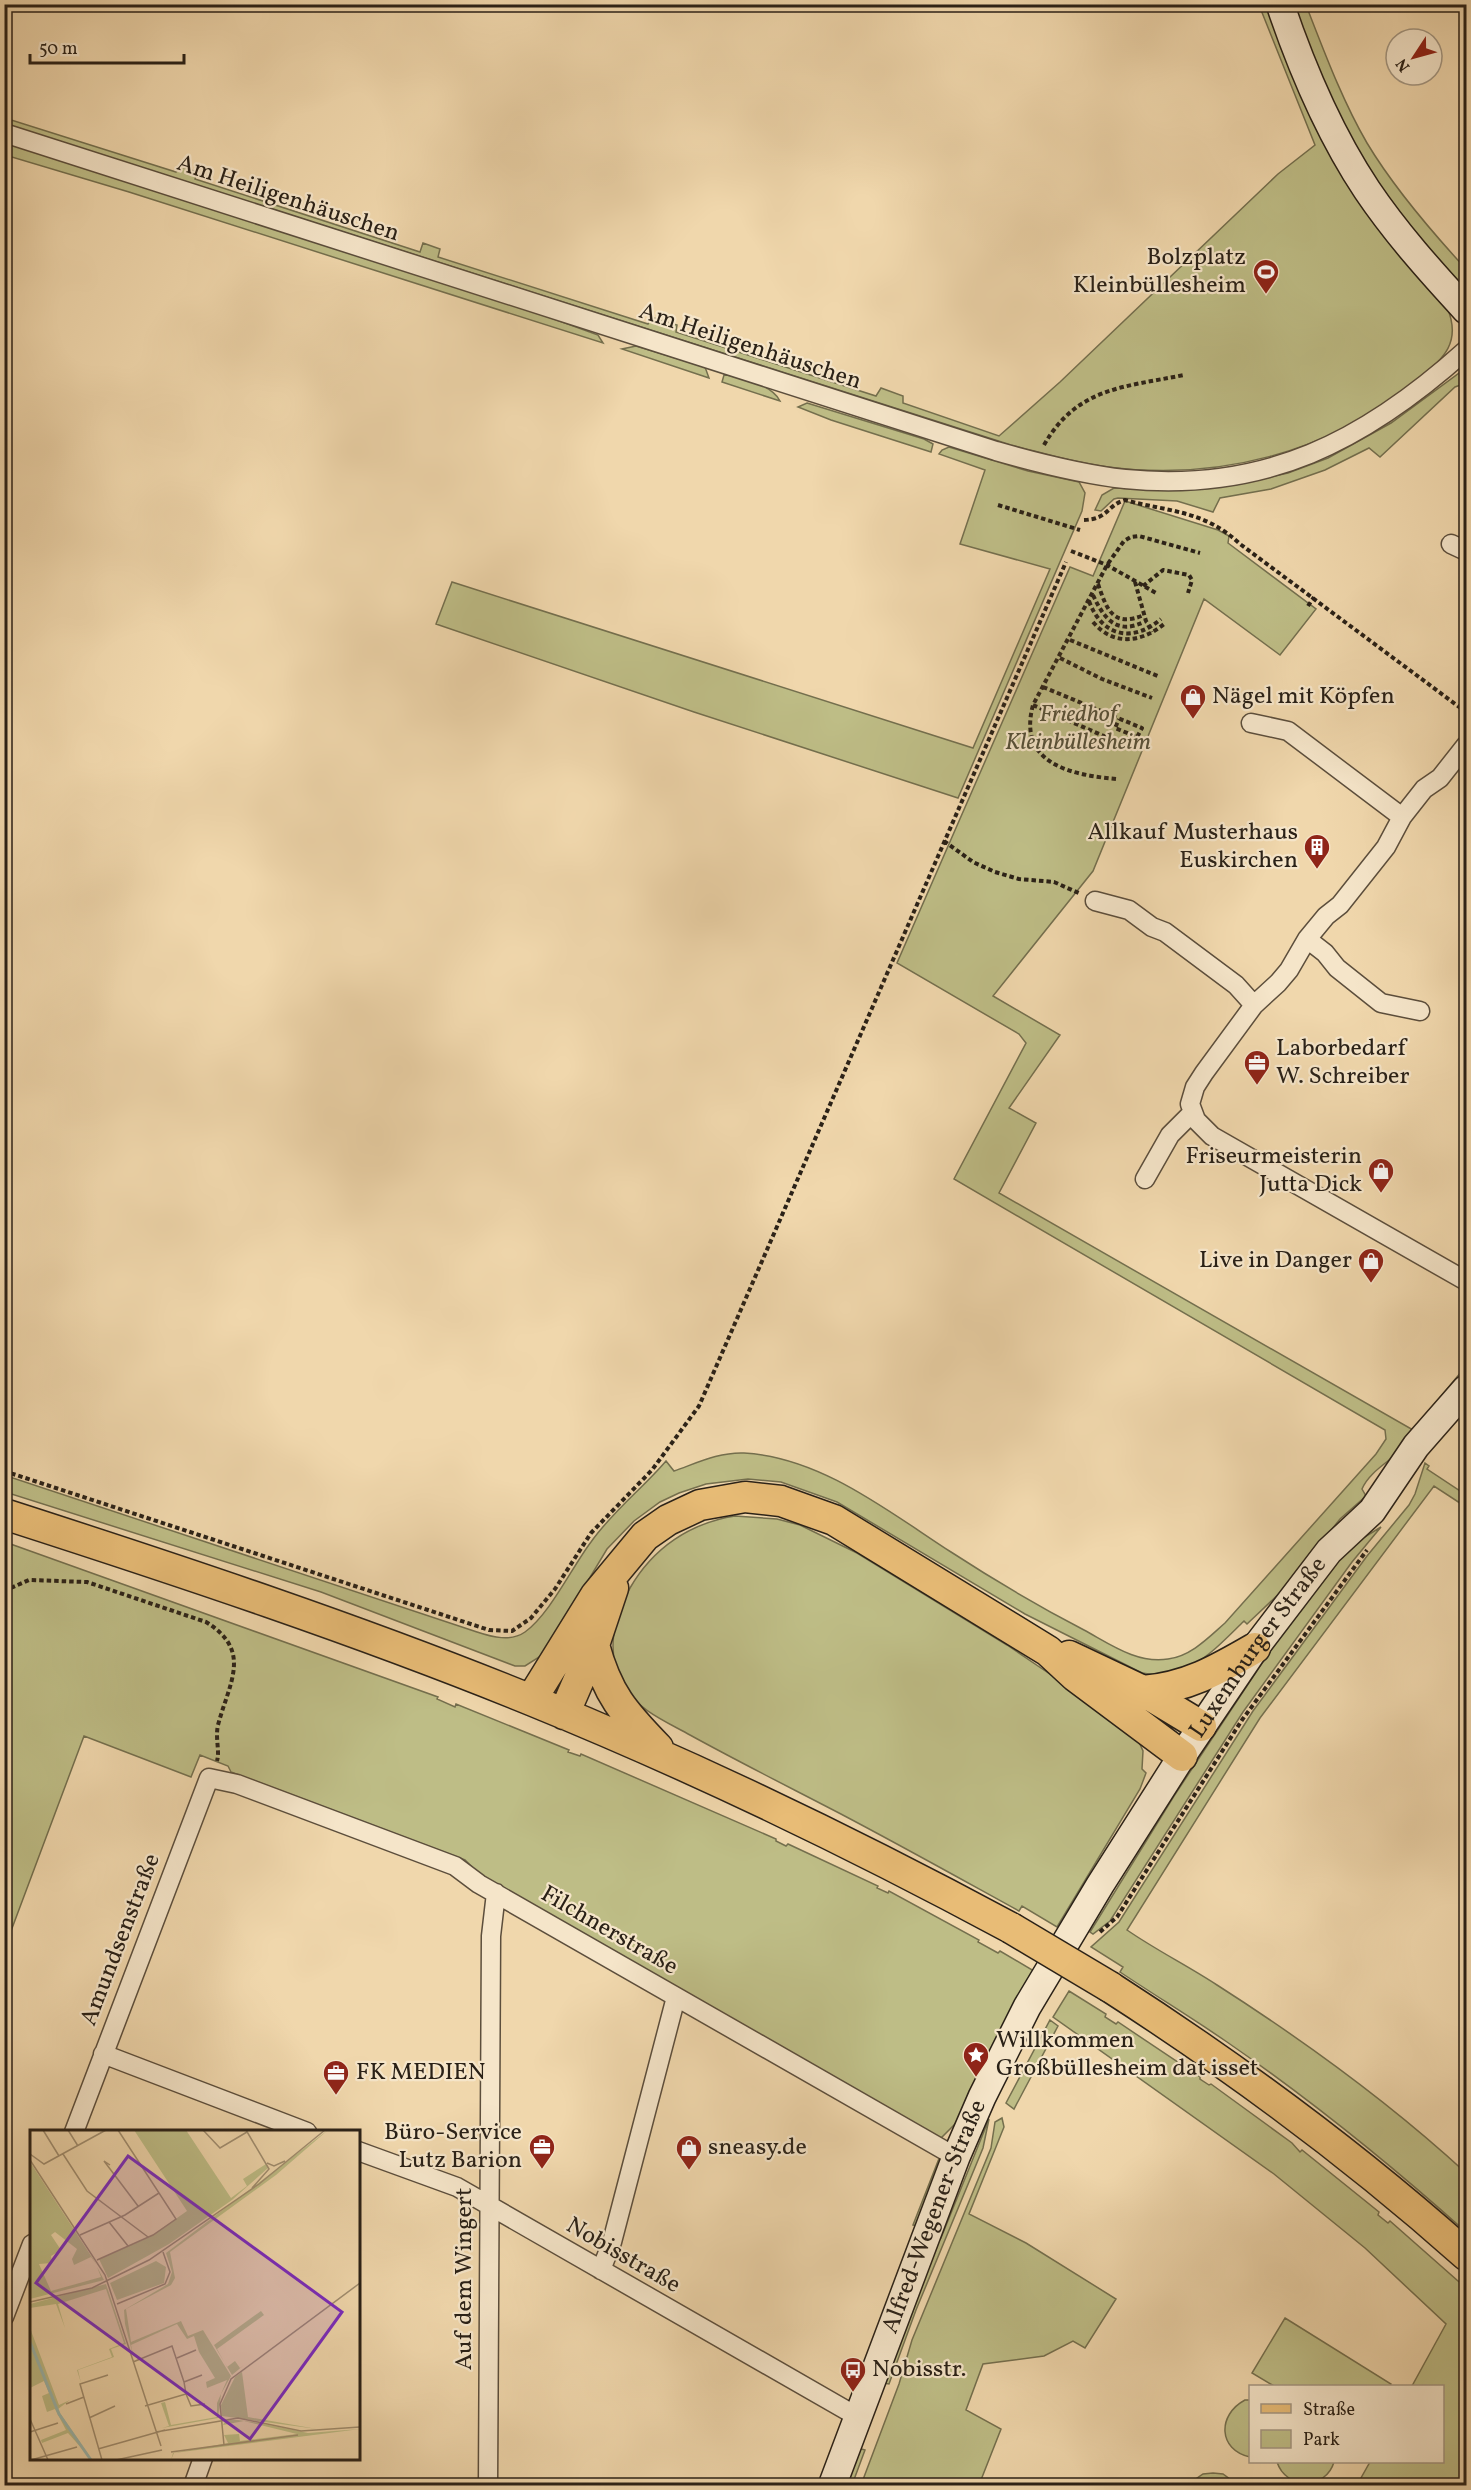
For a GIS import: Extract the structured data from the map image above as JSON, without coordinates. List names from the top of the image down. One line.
{"streets":{"street":["Am Heiligenhäuschen","Luxemburger Straße","Filchnerstraße","Amundsenstraße","Alfred-Wegener-Straße","Nobisstraße","Auf dem Wingert"]},"crossings":[["Luxemburger Straße","Alfred-Wegener-Straße"],["Filchnerstraße","Amundsenstraße"],["Filchnerstraße","Alfred-Wegener-Straße"],["Filchnerstraße","Auf dem Wingert"],["Alfred-Wegener-Straße","Nobisstraße"],["Nobisstraße","Auf dem Wingert"]],"parks":["Friedhof Kleinbüllesheim"],"places":{"sports":["Bolzplatz Kleinbüllesheim"],"shop":["Nägel mit Köpfen","Friseurmeisterin Jutta Dick","Live in Danger","sneasy.de"],"building":["Allkauf Musterhaus Euskirchen"],"office":["Laborbedarf W. Schreiber","FK MEDIEN","Büro-Service Lutz Barion"],"place":["Willkommen Großbüllesheim dat isset"],"bus stop":["Nobisstr."]},"legend":["Straße","Park"],"scale_bar":"50 m","north":"bottom left"}
